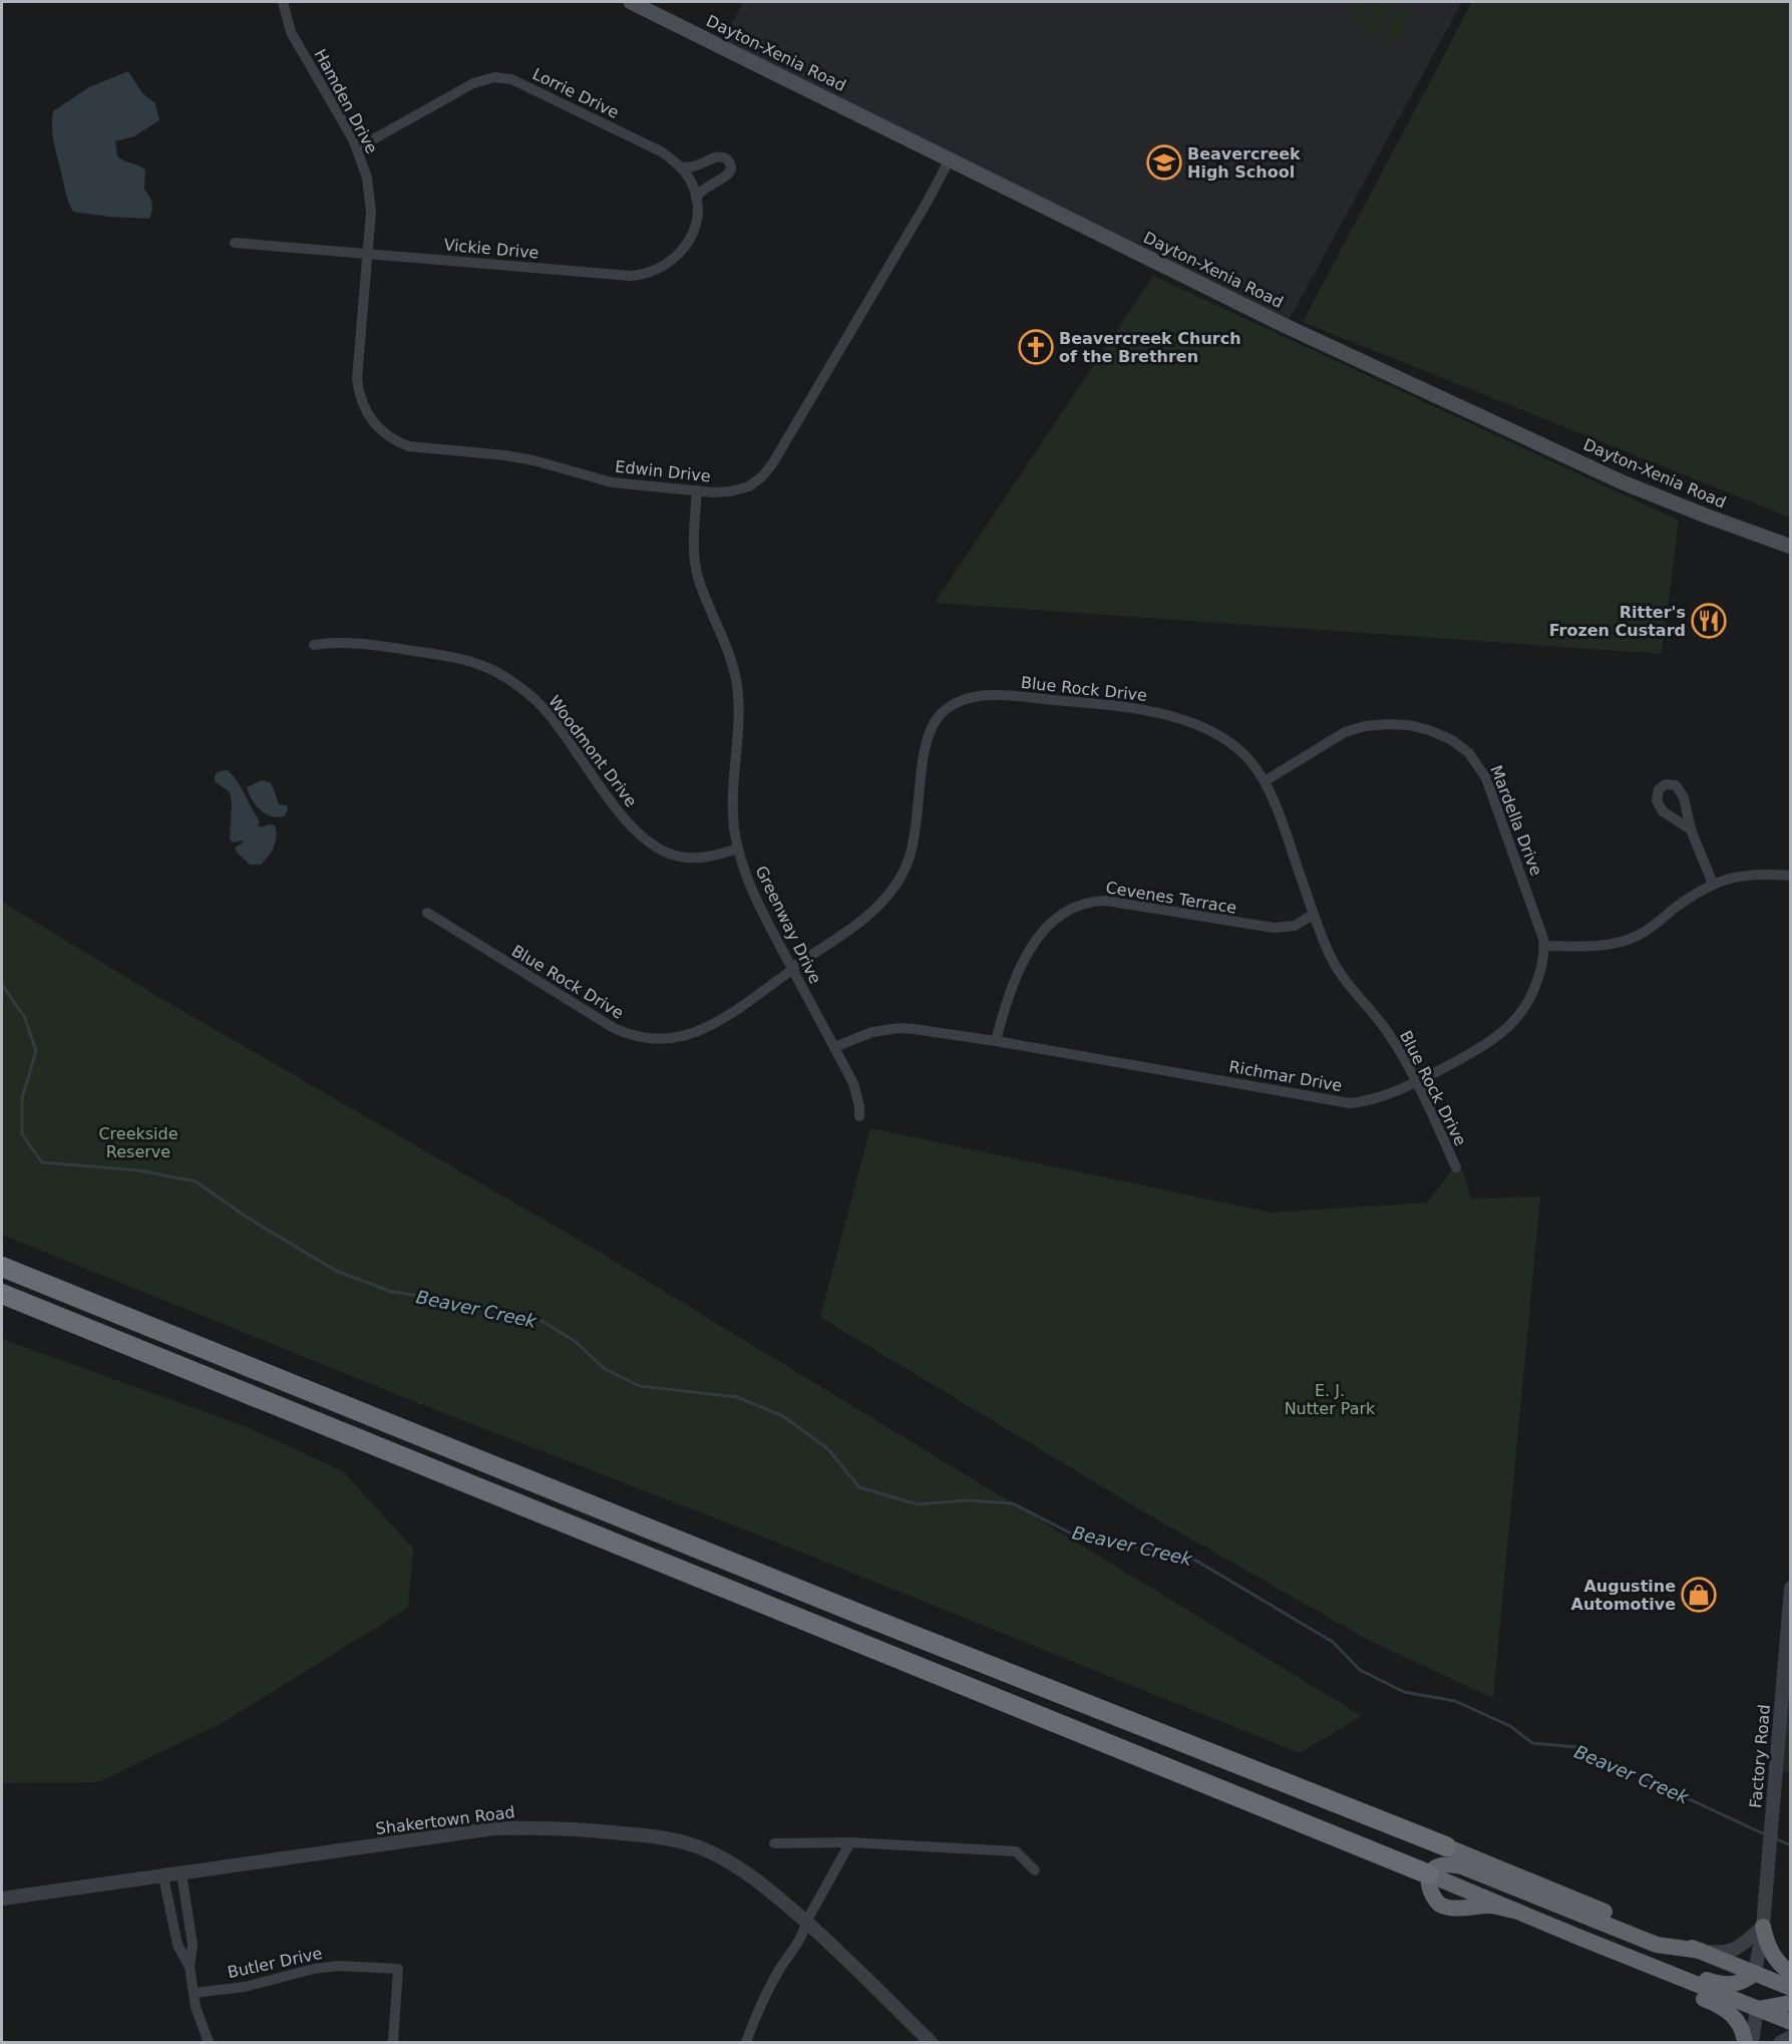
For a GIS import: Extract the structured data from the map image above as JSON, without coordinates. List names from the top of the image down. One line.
{"streets":{"main road":["Dayton-Xenia Road"],"street":["Lorrie Drive","Hamden Drive","Vickie Drive","Edwin Drive","Blue Rock Drive","Woodmont Drive","Mardella Drive","Cevenes Terrace","Greenway Drive","Richmar Drive","Factory Road","Shakertown Road","Butler Drive"]},"crossings":[["Dayton-Xenia Road","Edwin Drive"],["Lorrie Drive","Hamden Drive"],["Lorrie Drive","Vickie Drive"],["Hamden Drive","Vickie Drive"],["Hamden Drive","Edwin Drive"],["Vickie Drive","Edwin Drive"],["Edwin Drive","Greenway Drive"],["Blue Rock Drive","Mardella Drive"],["Blue Rock Drive","Cevenes Terrace"],["Blue Rock Drive","Greenway Drive"],["Blue Rock Drive","Richmar Drive"],["Woodmont Drive","Greenway Drive"],["Mardella Drive","Richmar Drive"],["Cevenes Terrace","Richmar Drive"],["Greenway Drive","Richmar Drive"]],"water":["Beaver Creek"],"parks":["Creekside Reserve","E. J. Nutter Park"],"places":{"school or university":["Beavercreek High School"],"church":["Beavercreek Church of the Brethren"],"restaurant":["Ritter's Frozen Custard"],"shop":["Augustine Automotive"]}}
